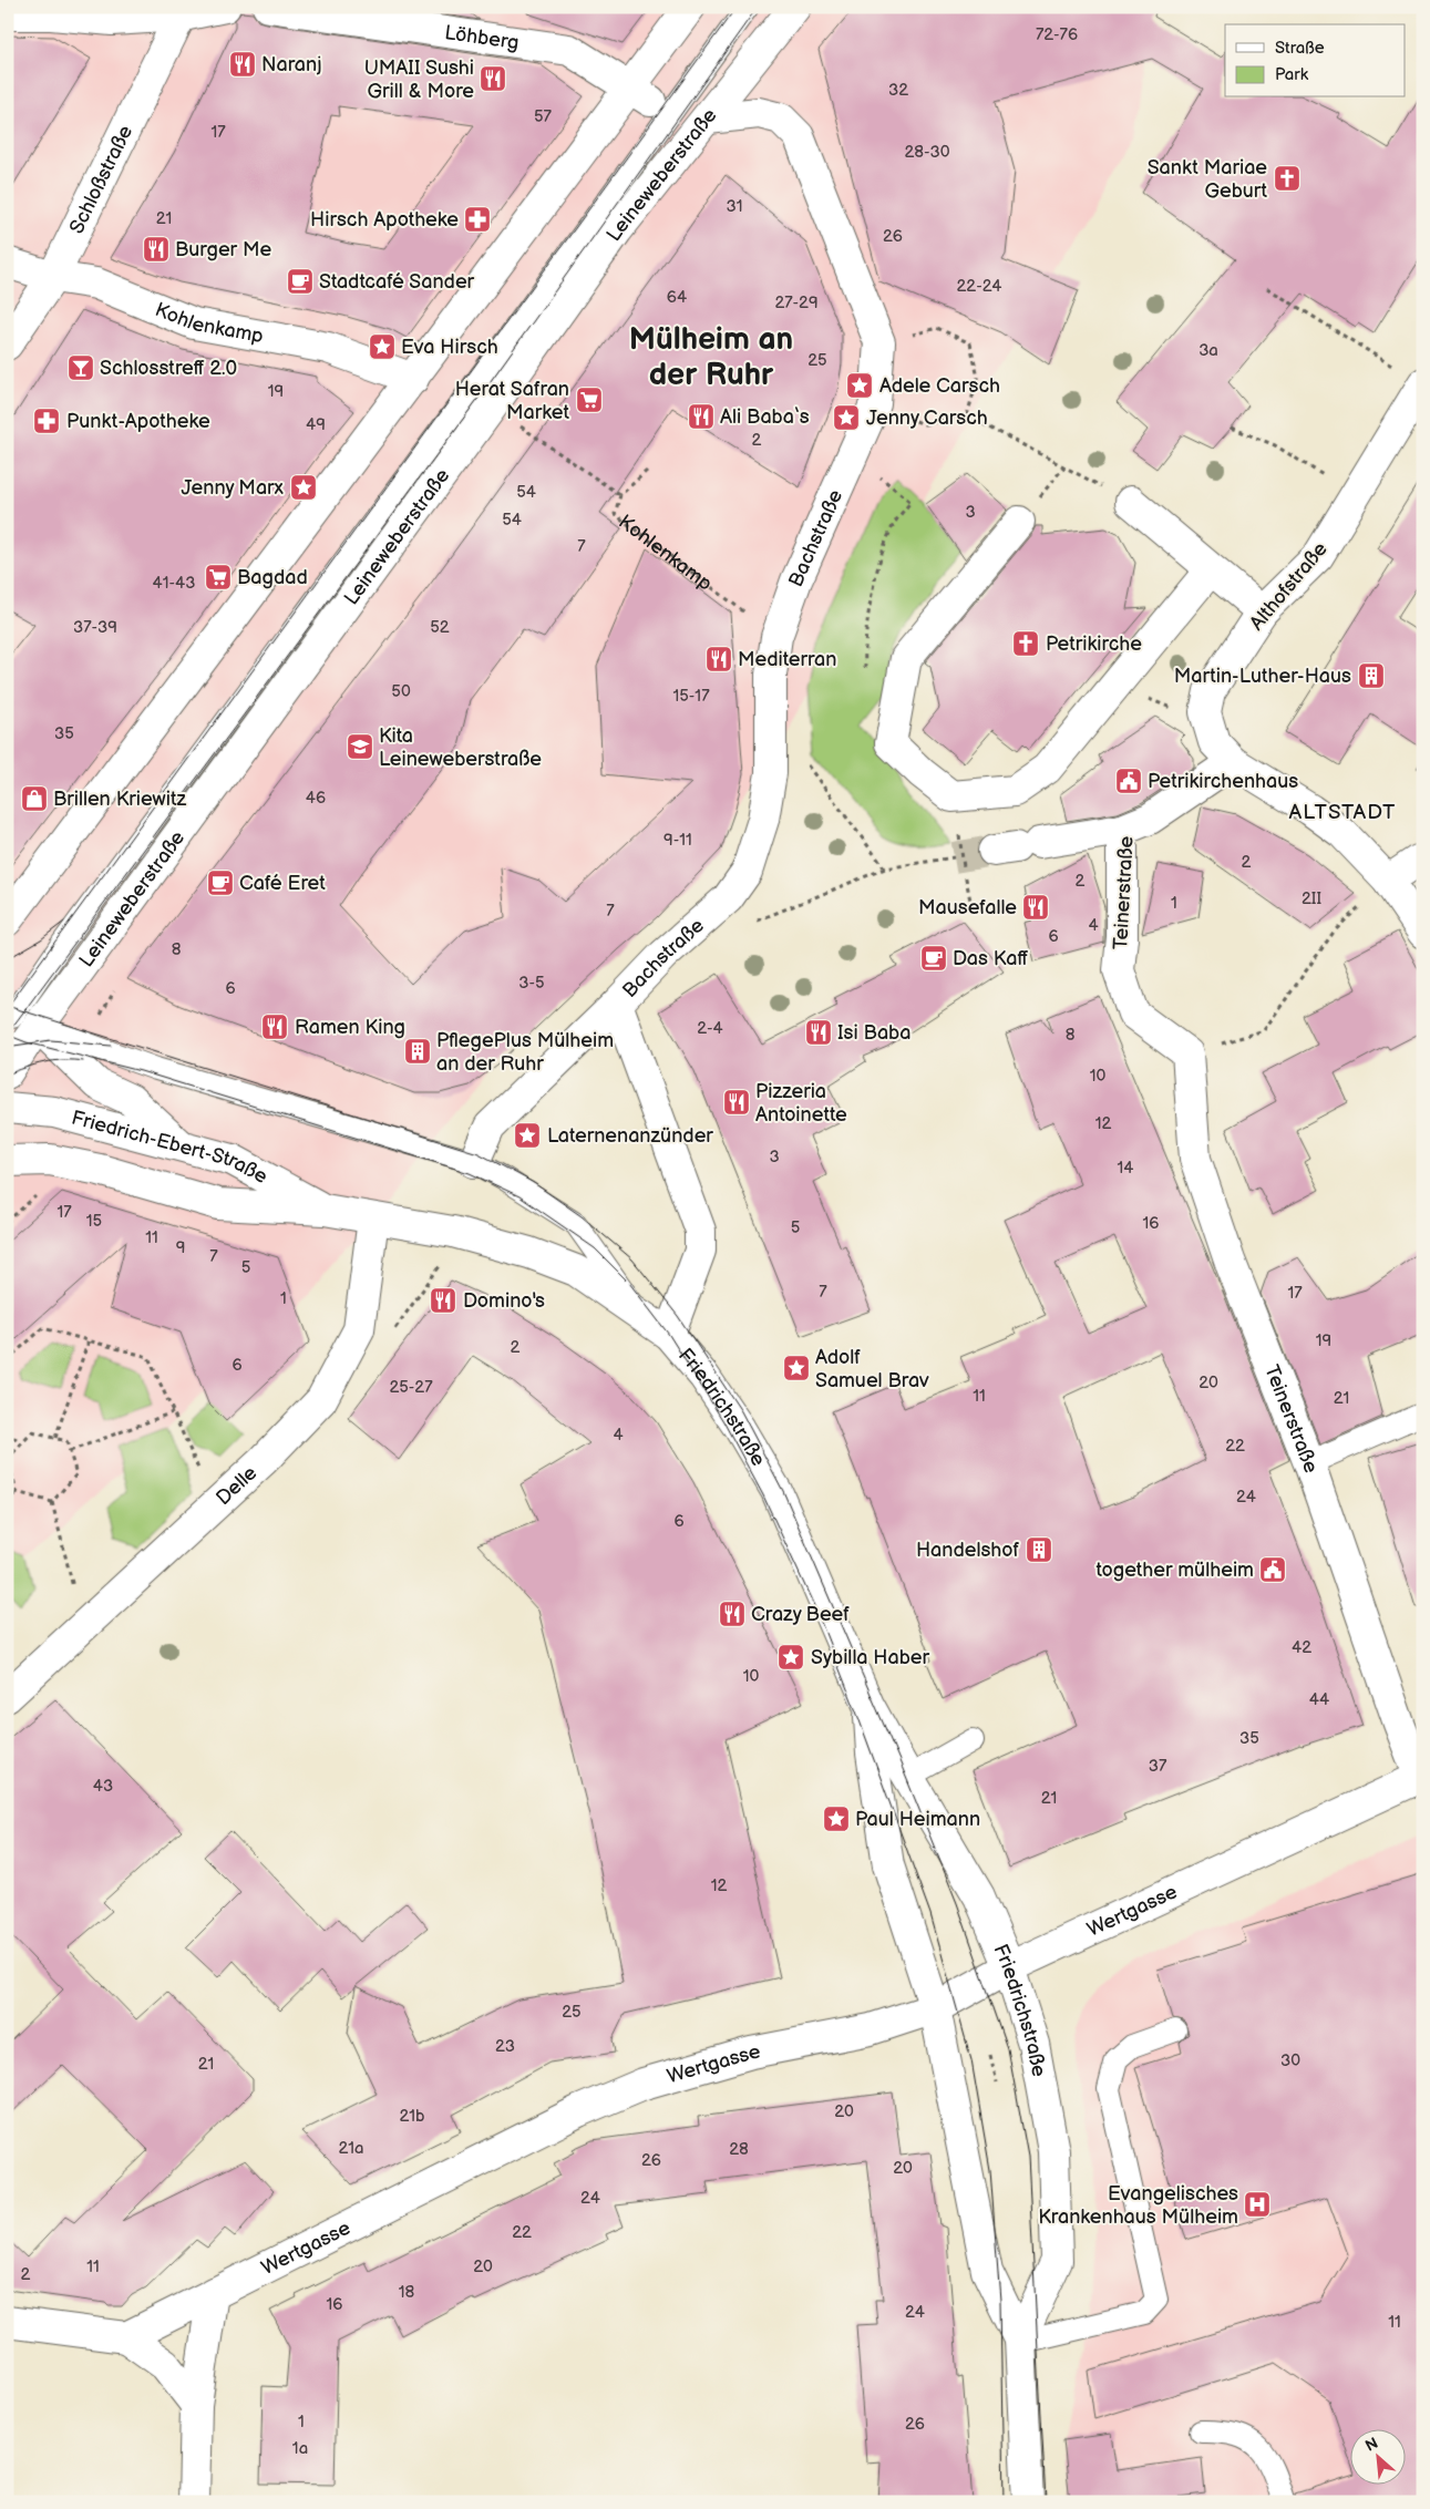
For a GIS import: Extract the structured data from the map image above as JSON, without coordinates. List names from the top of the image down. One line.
{"streets":{"street":["Löhberg","Leineweberstraße","Schloßstraße","Kohlenkamp","Bachstraße","Althofstraße","Teinerstraße","Friedrich-Ebert-Straße","Friedrichstraße","Delle","Wertgasse"]},"crossings":[["Leineweberstraße","Kohlenkamp"],["Leineweberstraße","Bachstraße"],["Schloßstraße","Kohlenkamp"],["Kohlenkamp","Bachstraße"],["Bachstraße","Friedrichstraße"],["Althofstraße","Teinerstraße"],["Teinerstraße","Wertgasse"],["Friedrich-Ebert-Straße","Friedrichstraße"],["Friedrich-Ebert-Straße","Delle"],["Friedrichstraße","Wertgasse"]],"districts":["Mülheim an der Ruhr","ALTSTADT"],"places":{"restaurant":["Naranj","UMAII Sushi Grill & More","Burger Me","Ali Baba‘s","Mediterran","Mausefalle","Ramen King","Isi Baba","Pizzeria Antoinette","Domino's","Crazy Beef"],"church":["Sankt Mariae Geburt","Petrikirche"],"pharmacy":["Hirsch Apotheke","Punkt-Apotheke"],"cafe":["Stadtcafé Sander","Café Eret","Das Kaff"],"place":["Eva Hirsch","Adele Carsch","Jenny Carsch","Jenny Marx","Laternenanzünder","Adolf Samuel Brav","Sybilla Haber","Paul Heimann"],"bar":["Schlosstreff 2.0"],"supermarket":["Herat Safran Market","Bagdad"],"building":["Martin-Luther-Haus","PflegePlus Mülheim an der Ruhr","Handelshof"],"school or university":["Kita Leineweberstraße"],"public building":["Petrikirchenhaus","together mülheim"],"shop":["Brillen Kriewitz"],"hospital":["Evangelisches Krankenhaus Mülheim"]},"house_numbers":["72-76","32","57","17","28-30","31","21","26","22-24","64","27-29","3a","25","19","49","2","54","3","54","7","41-43","37-39","52","50","15-17","35","46","9-11","2","2","2II","1","7","4","6","8","3-5","6","2-4","8","10","12","3","14","17","15","16","5","11","9","7","5","7","17","1","19","2","6","20","25-27","11","21","4","22","24","6","42","10","44","35","37","43","21","12","25","23","30","21","20","21b","21a","28","26","20","24","22","11","20","2","18","16","24","11","1","26","1a"],"legend":["Straße","Park"],"north":"top left"}
